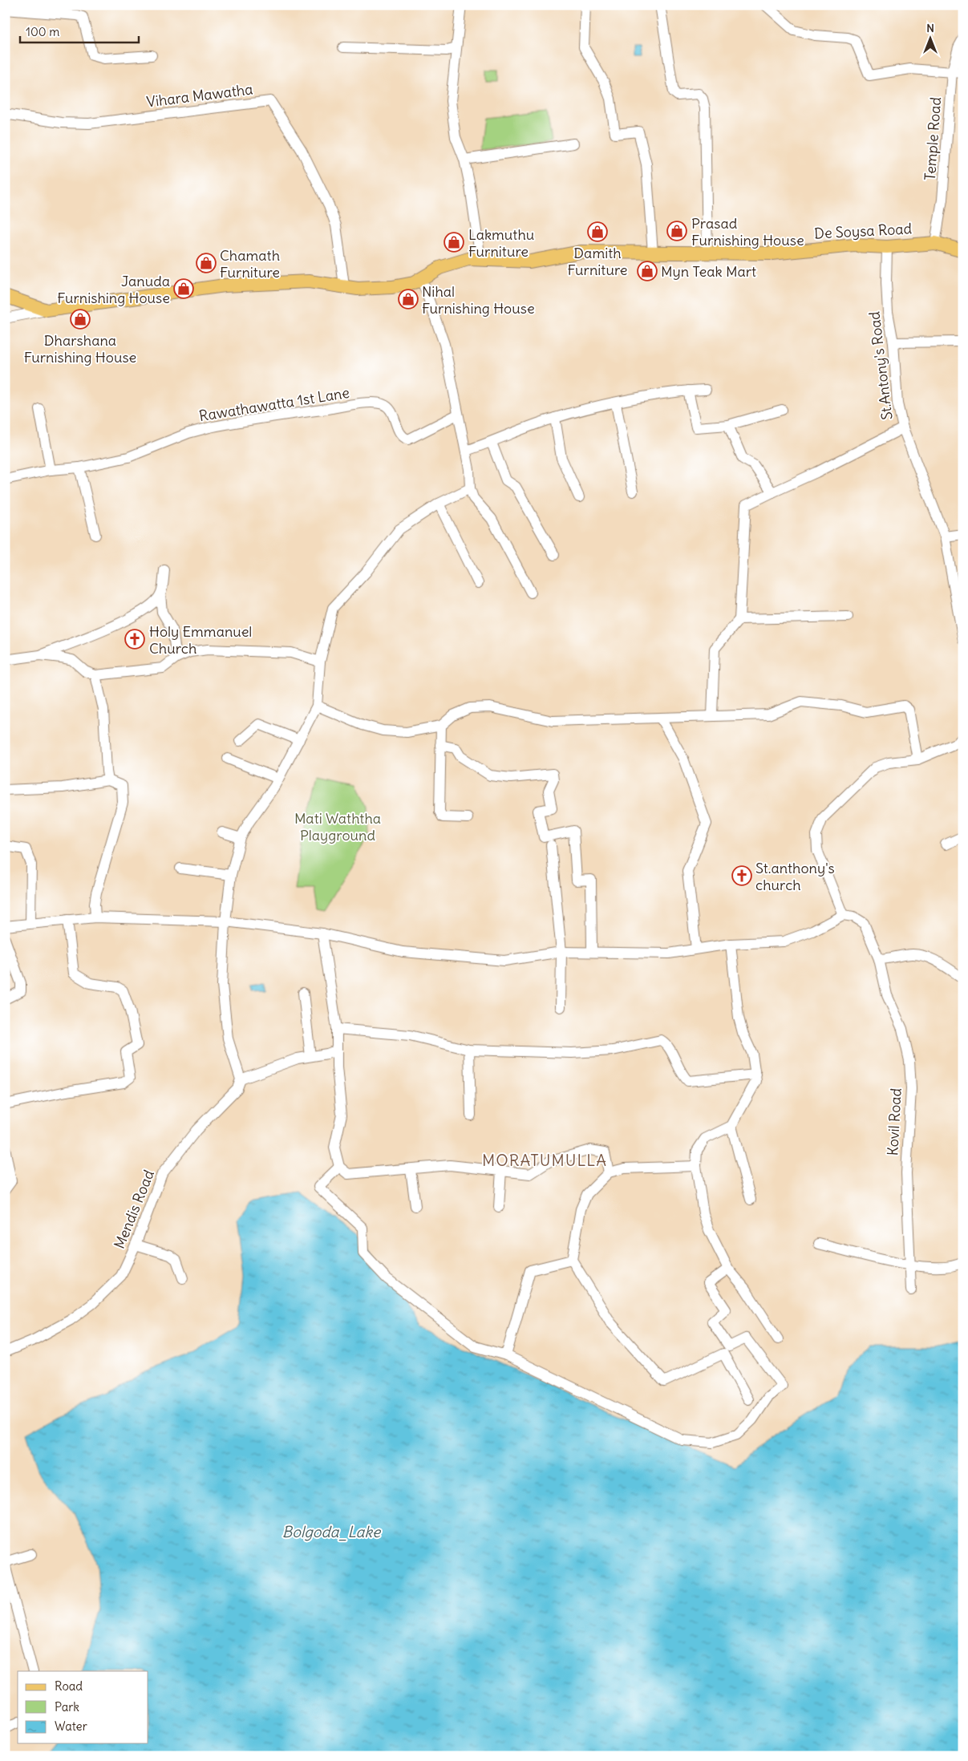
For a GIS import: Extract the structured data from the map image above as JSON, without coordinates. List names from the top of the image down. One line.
{"streets":{"main road":["De Soysa Road"],"street":["Vihara Mawatha","Temple Road","St.Antony's Road","Rawathawatta 1st Lane","Kovil Road","Mendis Road"]},"crossings":[["Vihara Mawatha","De Soysa Road"],["Temple Road","De Soysa Road"],["De Soysa Road","St.Antony's Road"]],"districts":["MORATUMULLA"],"water":["Bolgoda_Lake"],"parks":["Mati Waththa Playground"],"places":{"shop":["Prasad Furnishing House","Damith Furniture","Lakmuthu Furniture","Chamath Furniture","Myn Teak Mart","Januda Furnishing House","Nihal Furnishing House","Dharshana Furnishing House"],"church":["Holy Emmanuel Church","St.anthony's church"]},"legend":["Road","Park","Water"],"scale_bar":"100 m","north":"top"}
